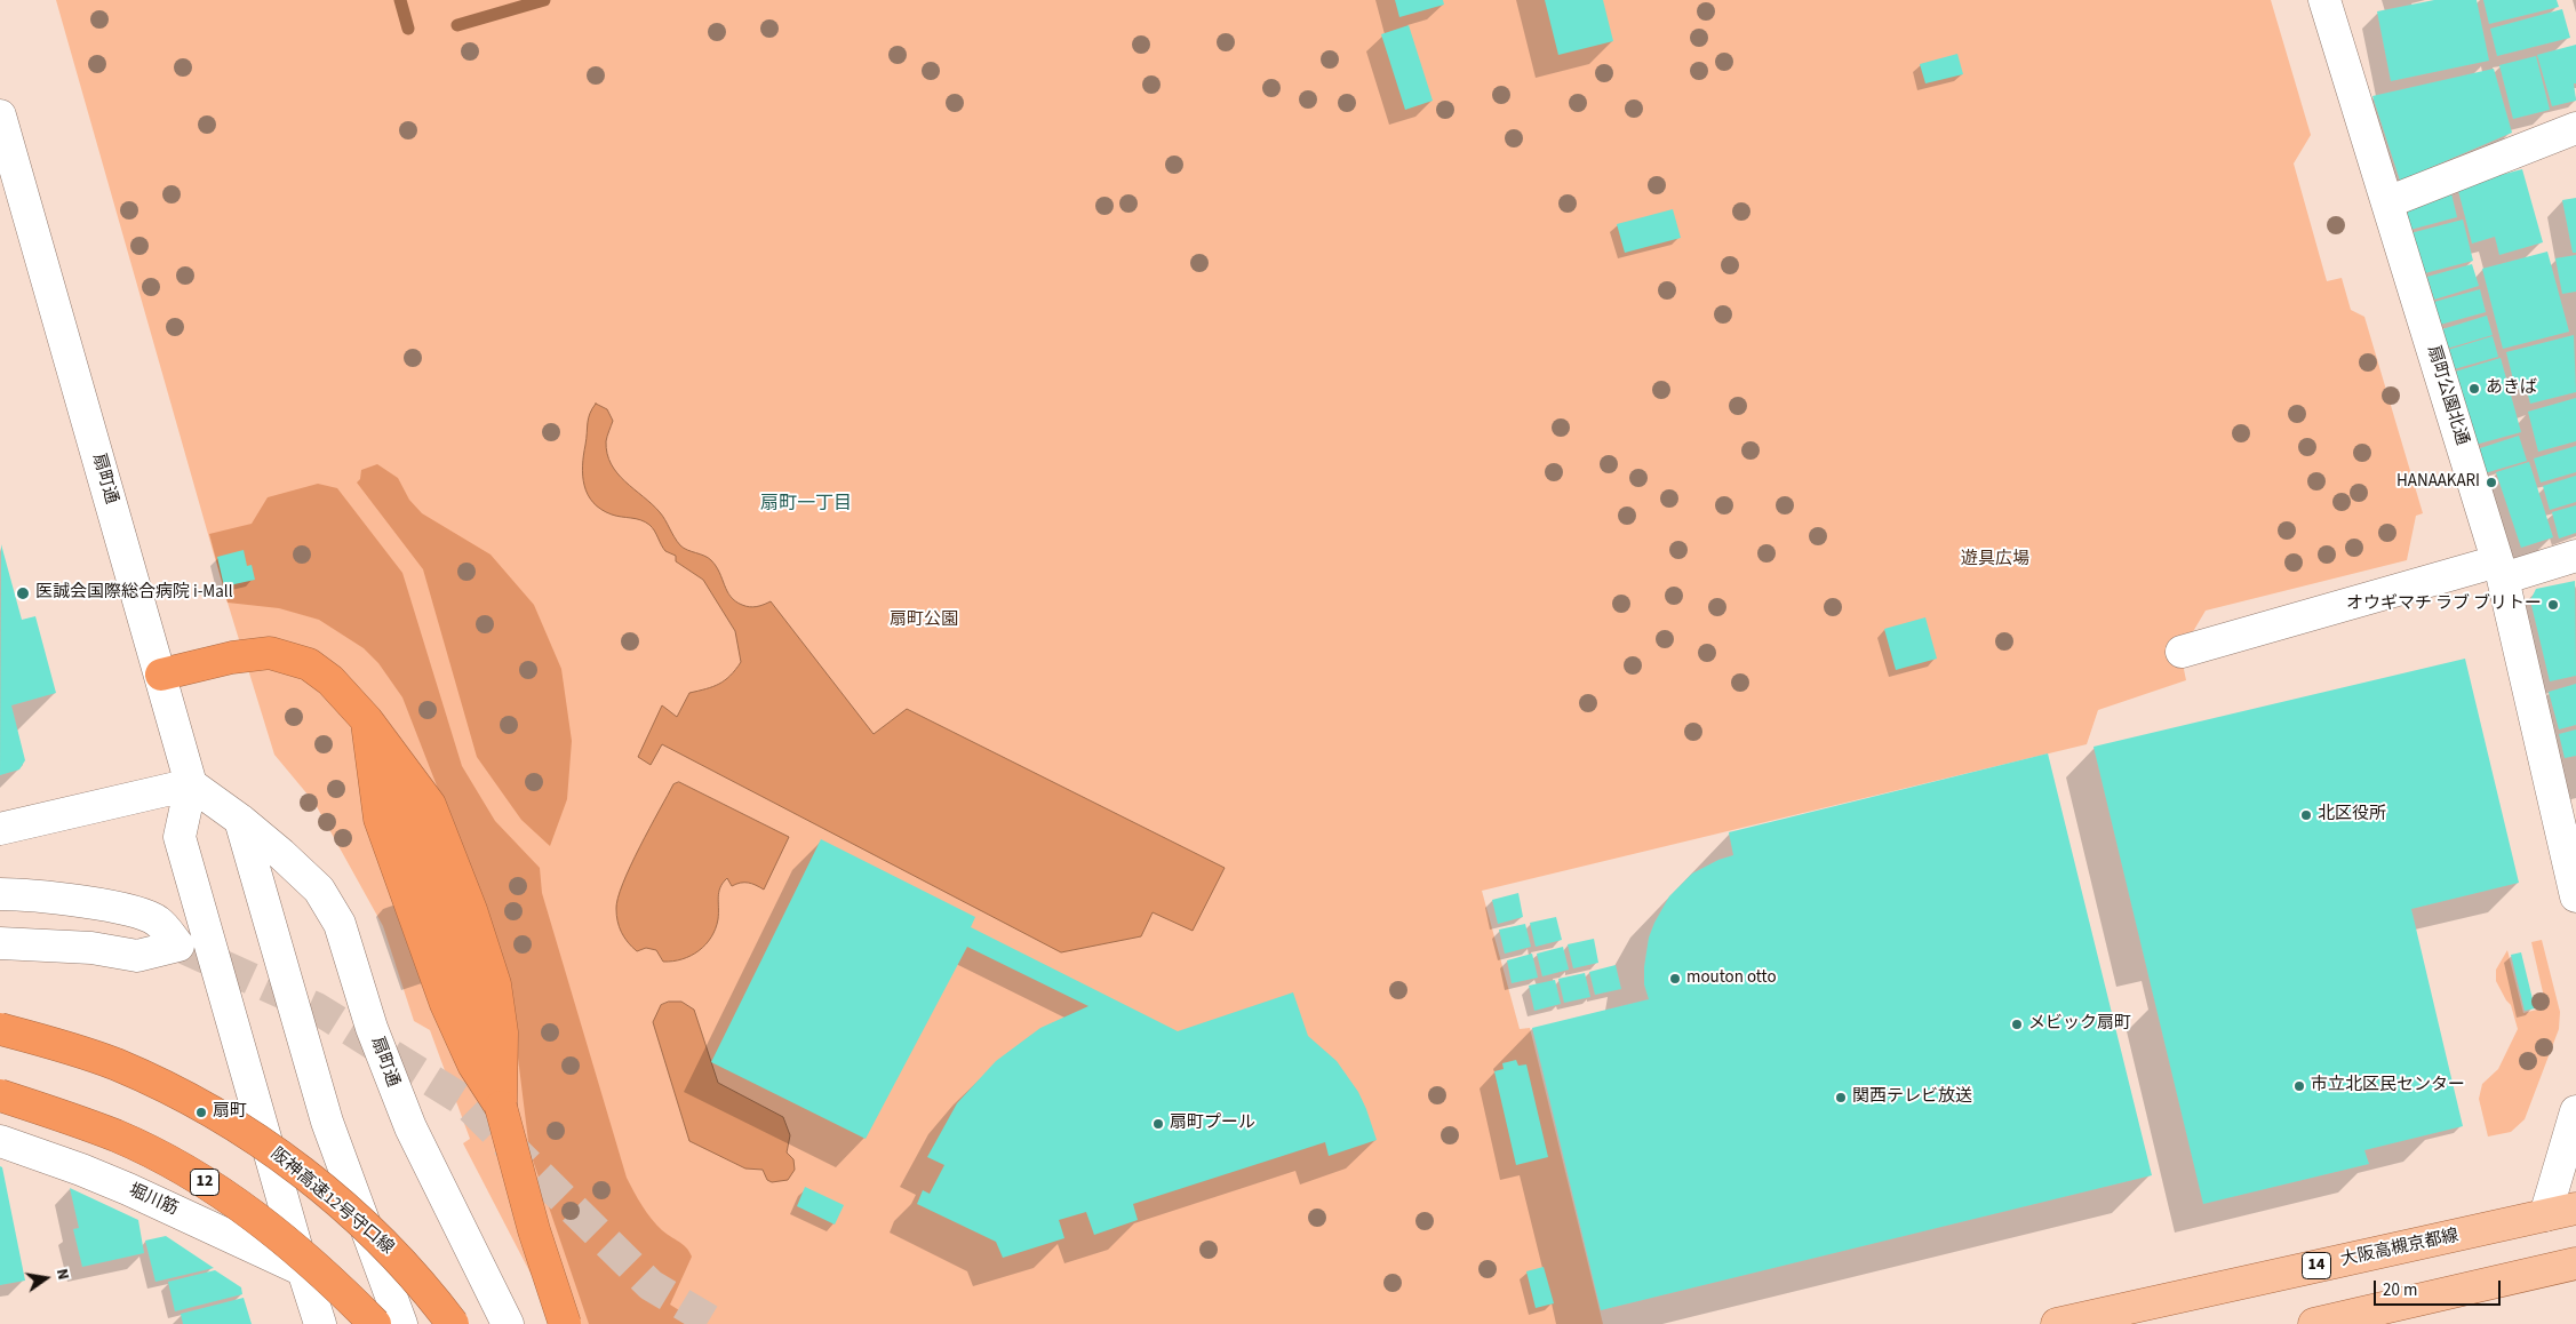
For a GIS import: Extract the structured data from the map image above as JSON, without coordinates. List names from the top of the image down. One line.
{"streets":{"highway":["12","阪神高速12号守口線"],"main road":["大阪高槻京都線","14"],"street":["扇町公園北通","扇町通","堀川筋"]},"districts":["扇町一丁目"],"parks":["遊具広場","扇町公園"],"places":["あきば","HANAAKARI","医誠会国際総合病院 i-Mall","オウギマチ ラブ ブリトー","北区役所","mouton otto","メビック扇町","市立北区民センター","関西テレビ放送","扇町","扇町プール"],"scale_bar":"20 m","north":"right"}
